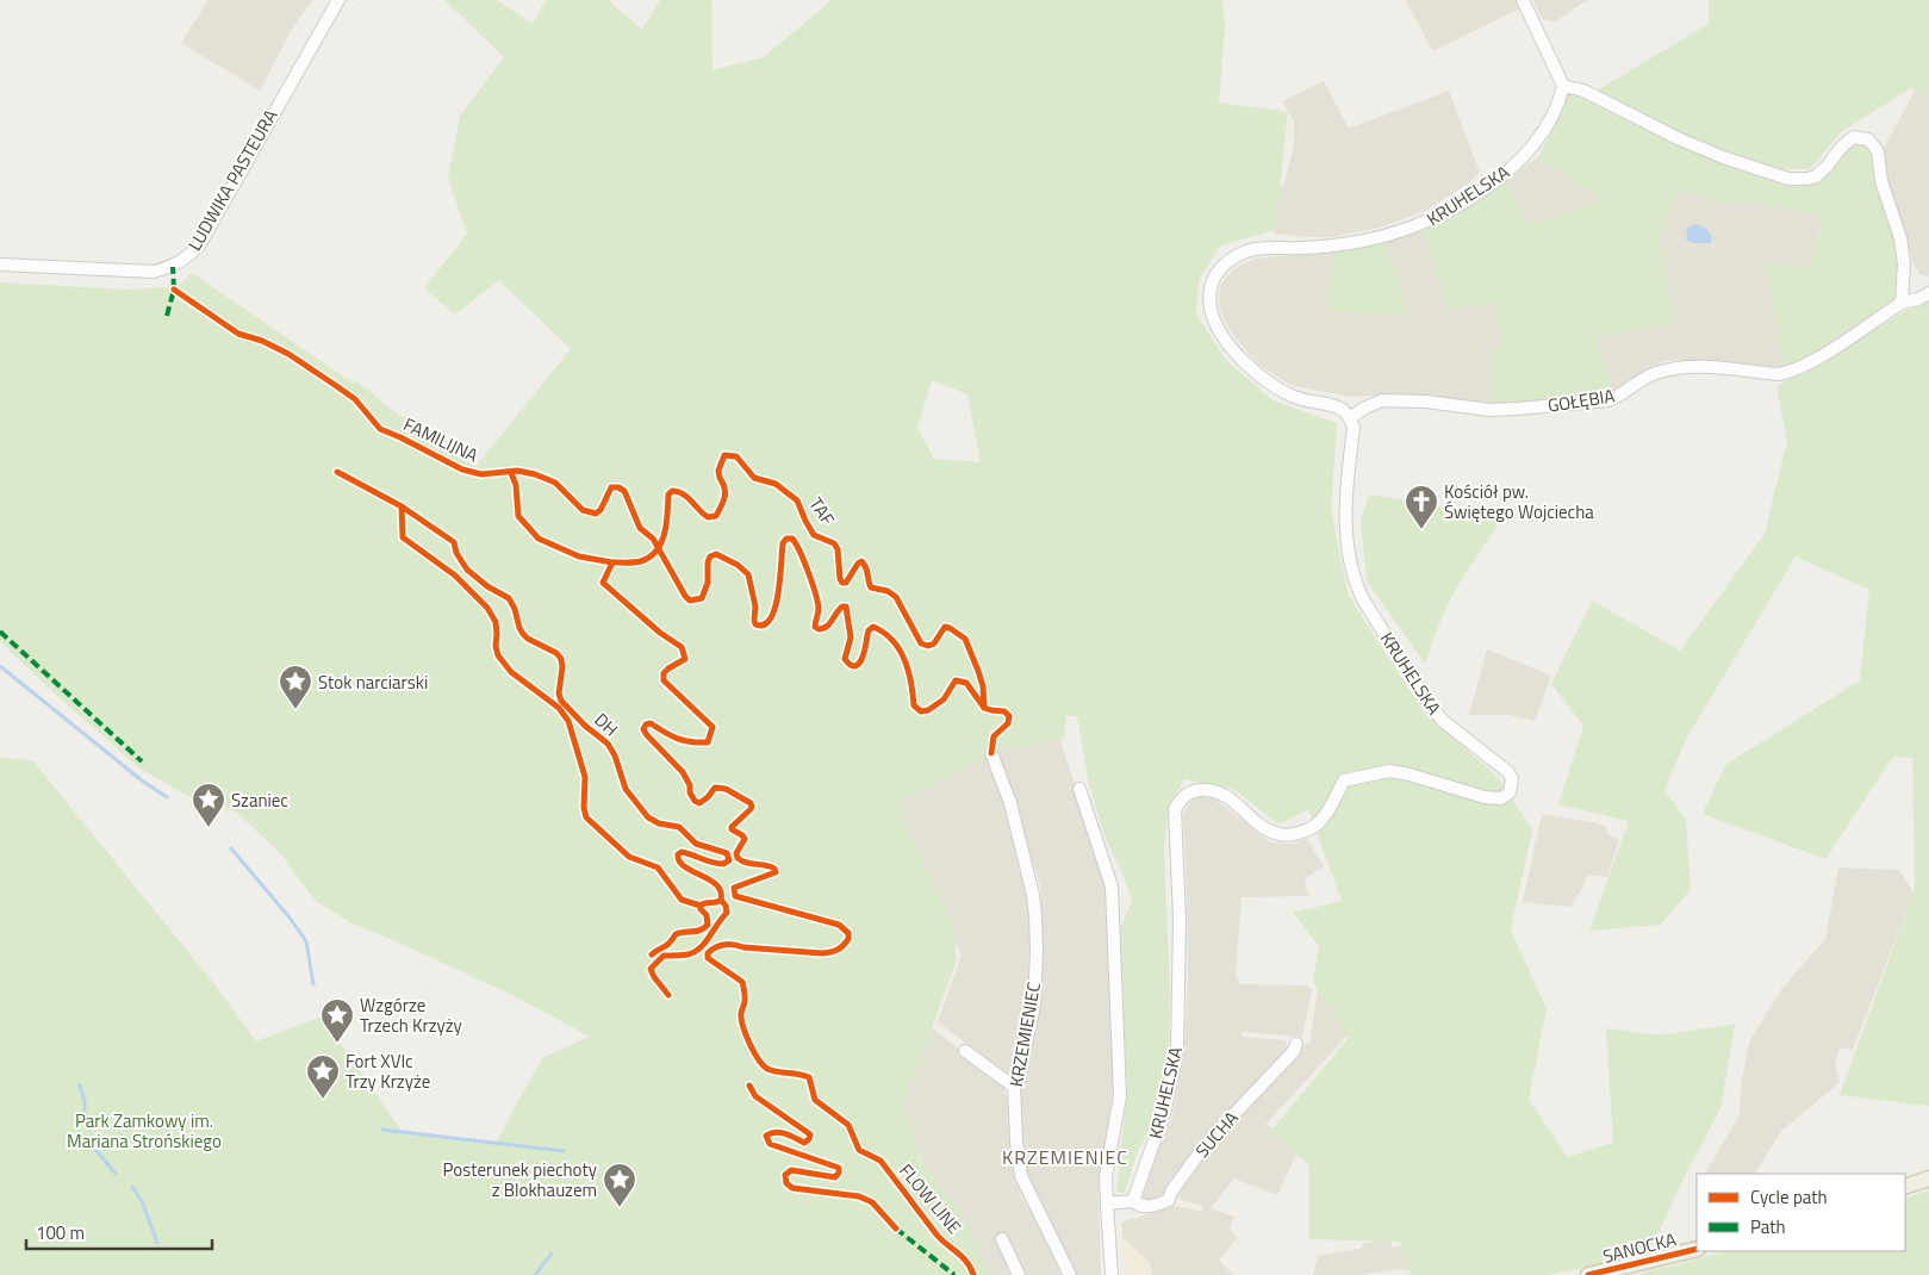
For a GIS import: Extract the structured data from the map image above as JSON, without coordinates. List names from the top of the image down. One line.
{"streets":{"main road":["SANOCKA"],"street":["LUDWIKA PASTEURA","KRUHELSKA","GOŁĘBIA","KRZEMIENIEC","SUCHA"],"cycle path":["FAMILIJNA","TAF","DH","FLOW LINE"]},"crossings":[["KRUHELSKA","GOŁĘBIA"],["KRUHELSKA","SUCHA"]],"districts":["KRZEMIENIEC"],"parks":["Park Zamkowy im. Mariana Strońskiego"],"places":{"church":["Kościół pw. Świętego Wojciecha"],"place":["Stok narciarski","Szaniec","Wzgórze Trzech Krzyży","Fort XVIc Trzy Krzyże","Posterunek piechoty z Blokhauzem"]},"legend":["Cycle path","Path"],"scale_bar":"100 m"}
